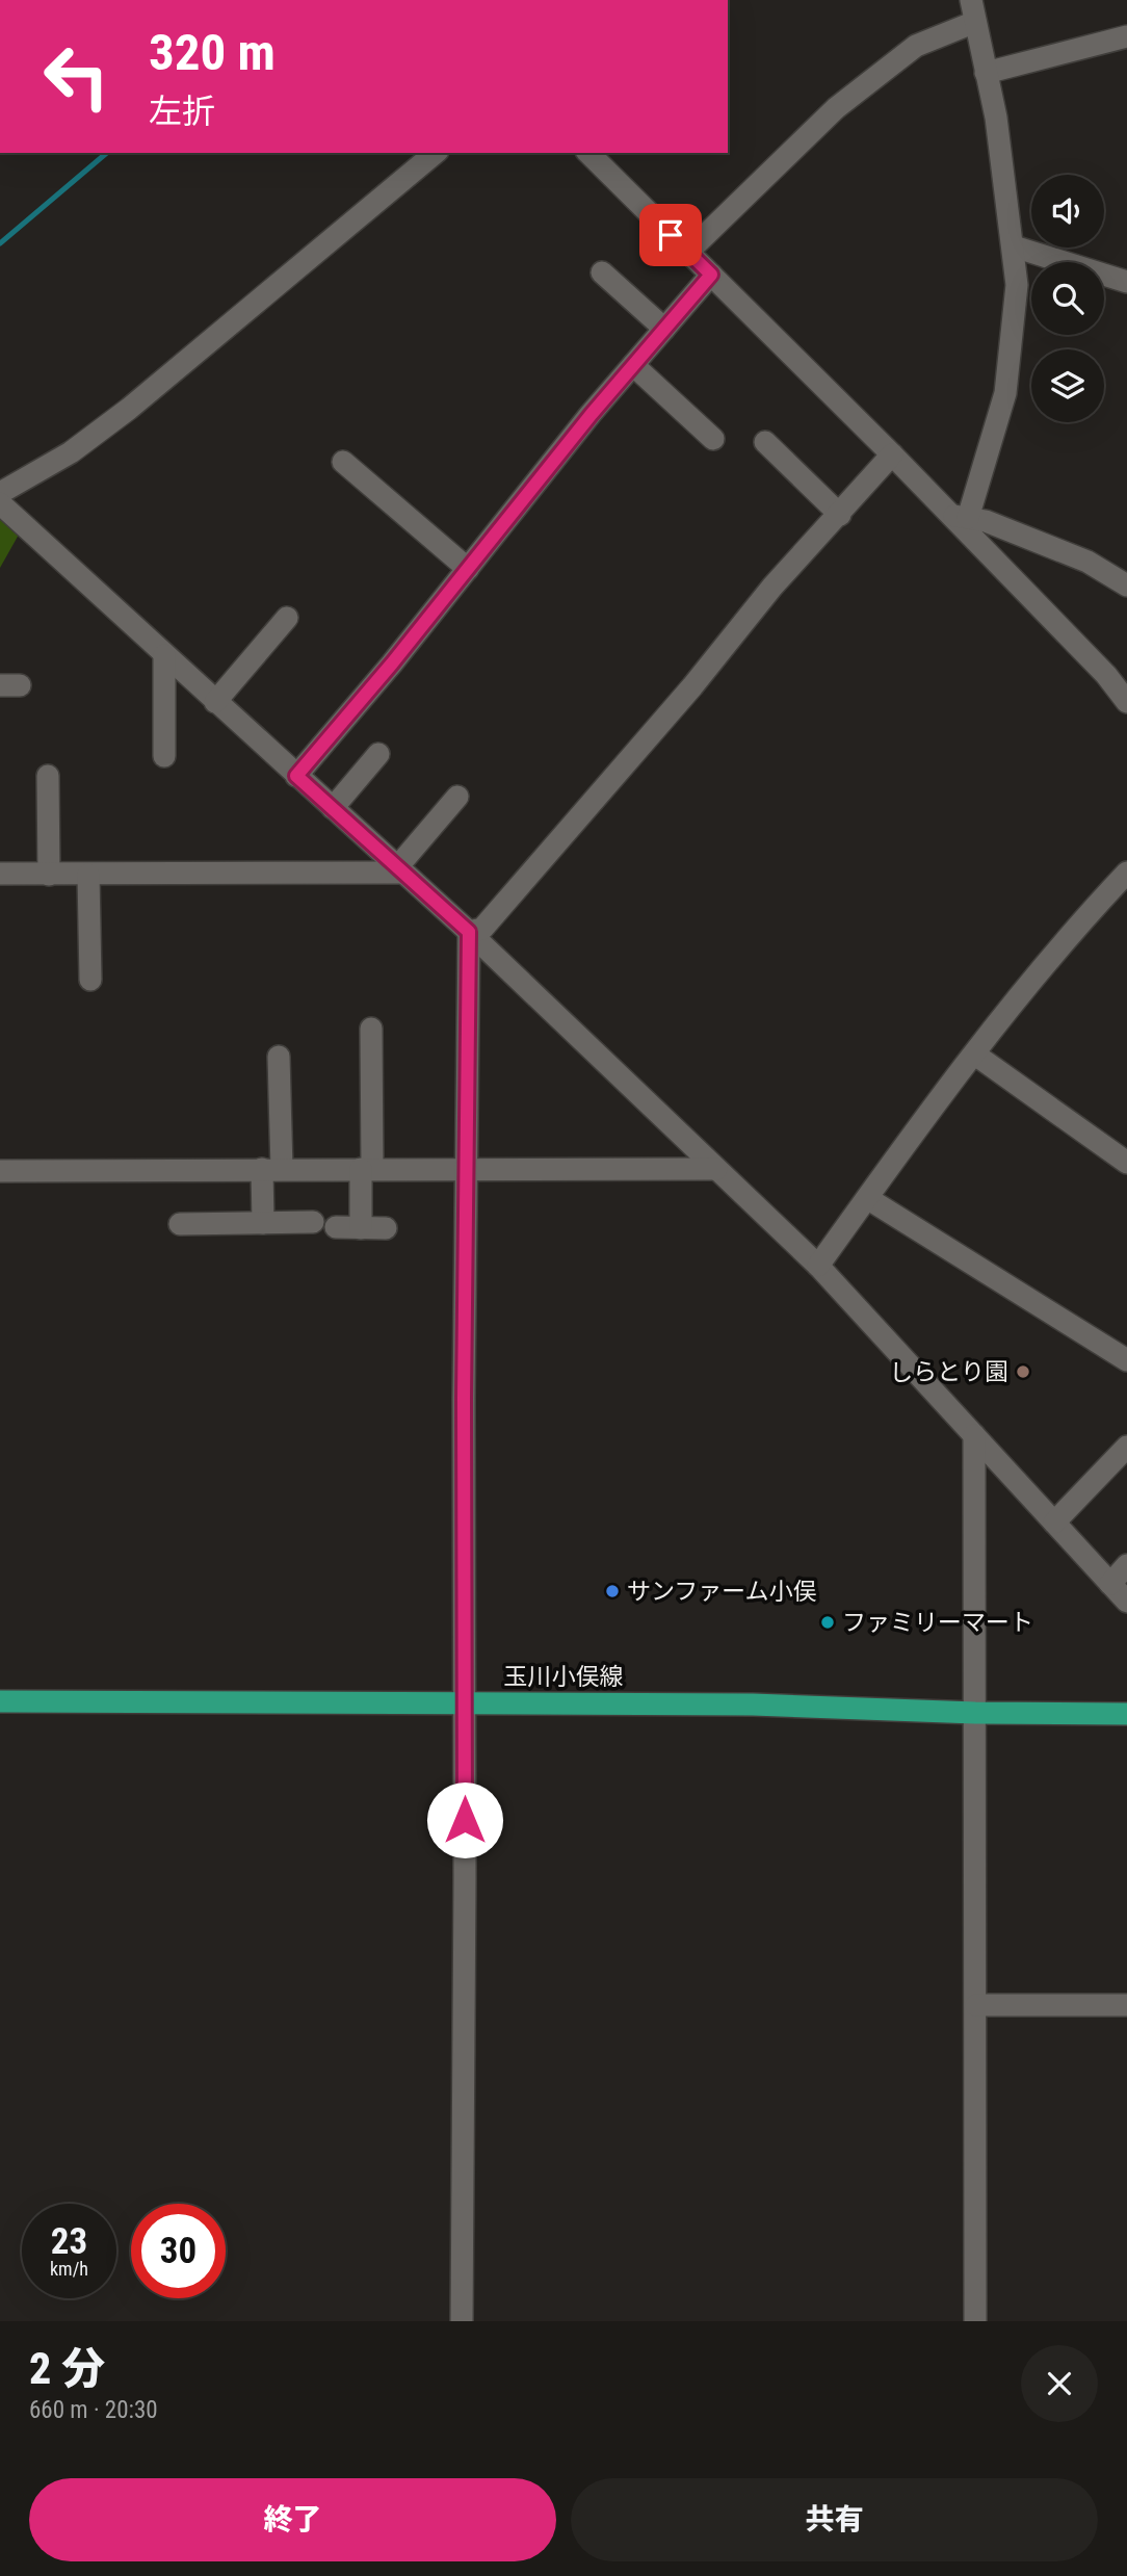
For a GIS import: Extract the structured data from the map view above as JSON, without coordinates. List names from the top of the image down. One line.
{"streets":{"main road":["玉川小俣線"]},"places":["しらとり園","サンファーム小俣","ファミリーマート"],"page":{"turn":["320 m","左折"],"speed":"23 km/h","limit":"30","heading":["2 分","660 m · 20:30"],"buttons":["終了","共有"]}}
